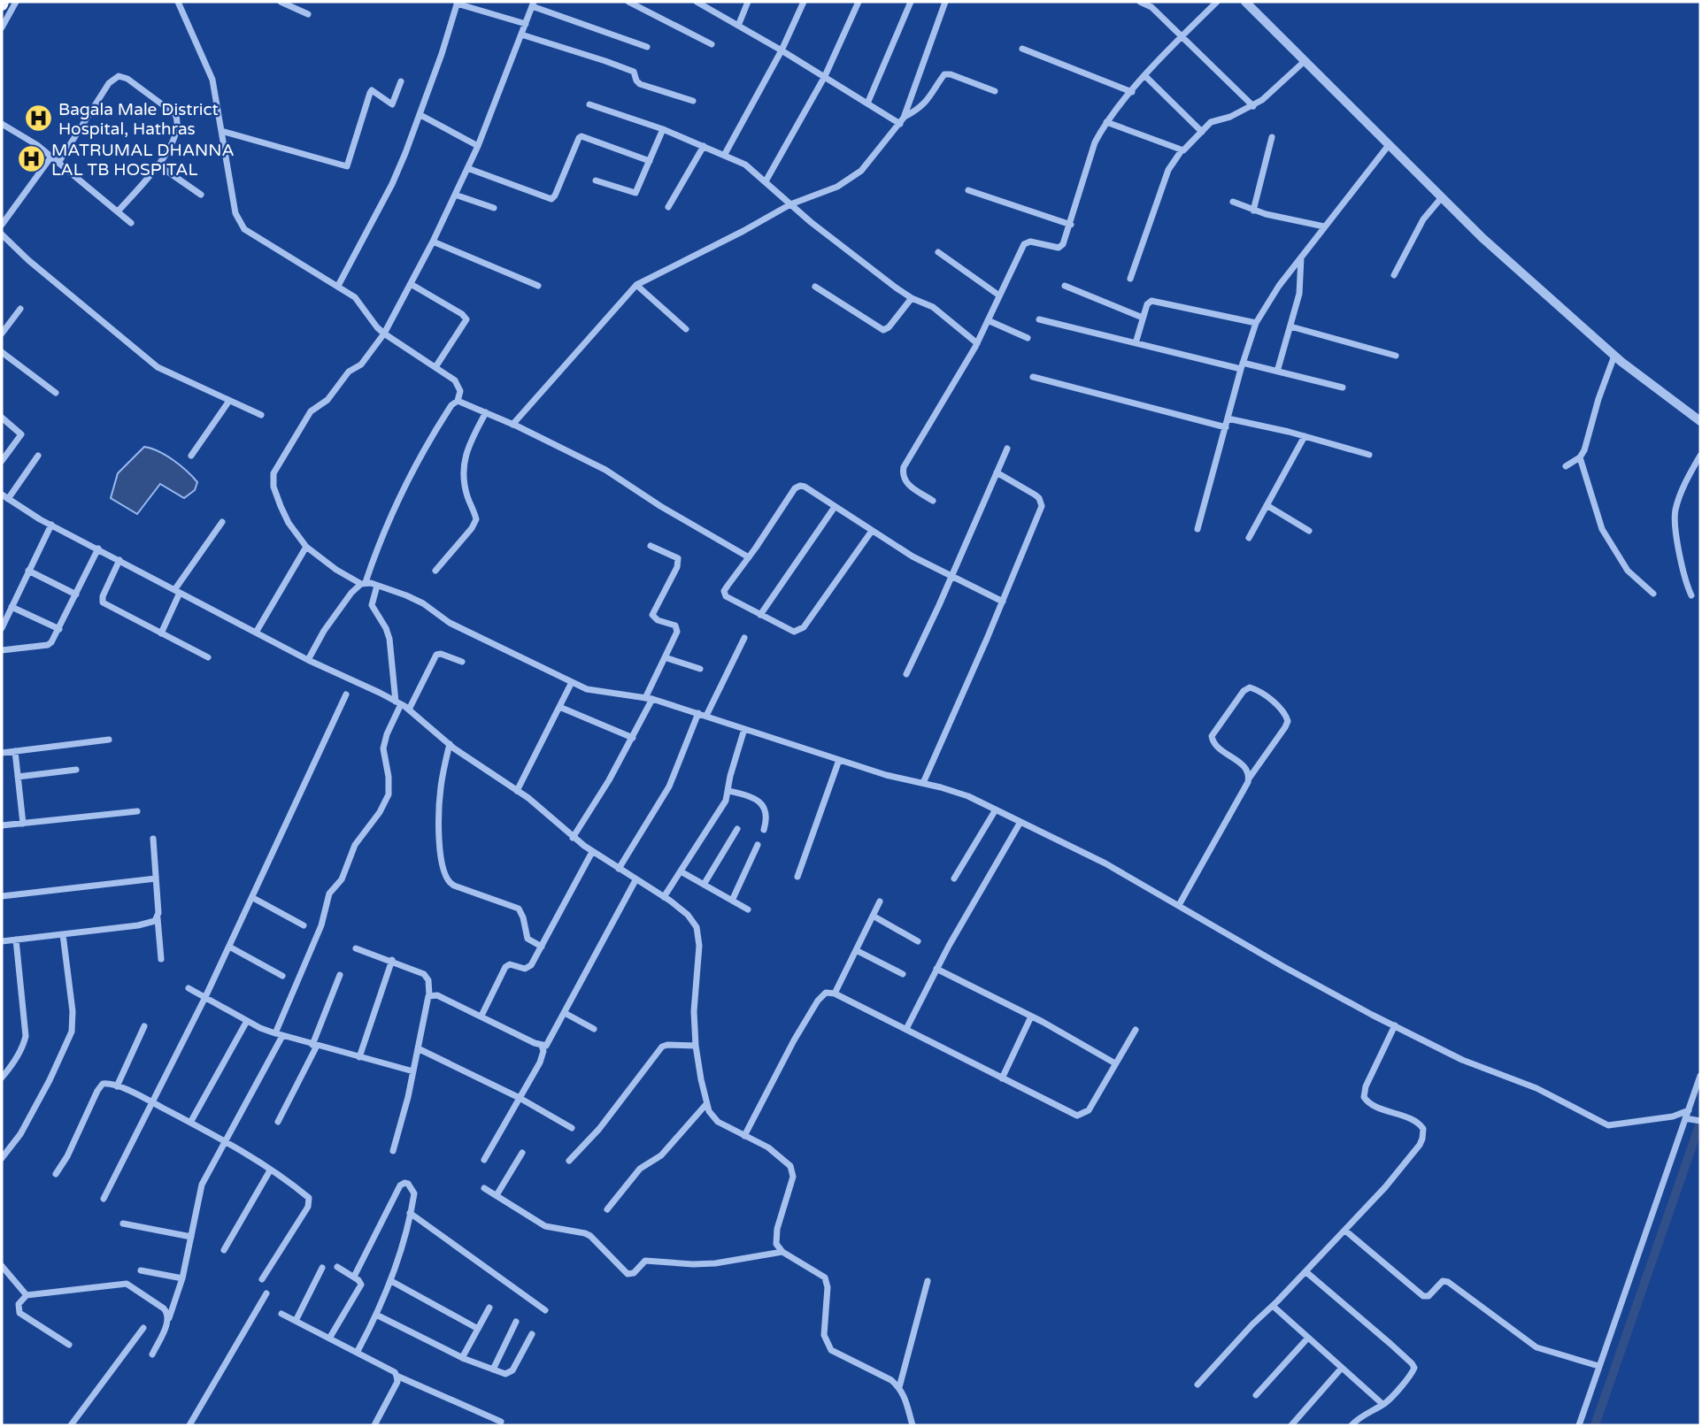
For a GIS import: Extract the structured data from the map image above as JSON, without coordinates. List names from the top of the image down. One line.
{"places":{"hospital":["Bagala Male District Hospital, Hathras","MATRUMAL DHANNA LAL TB HOSPITAL"]}}
